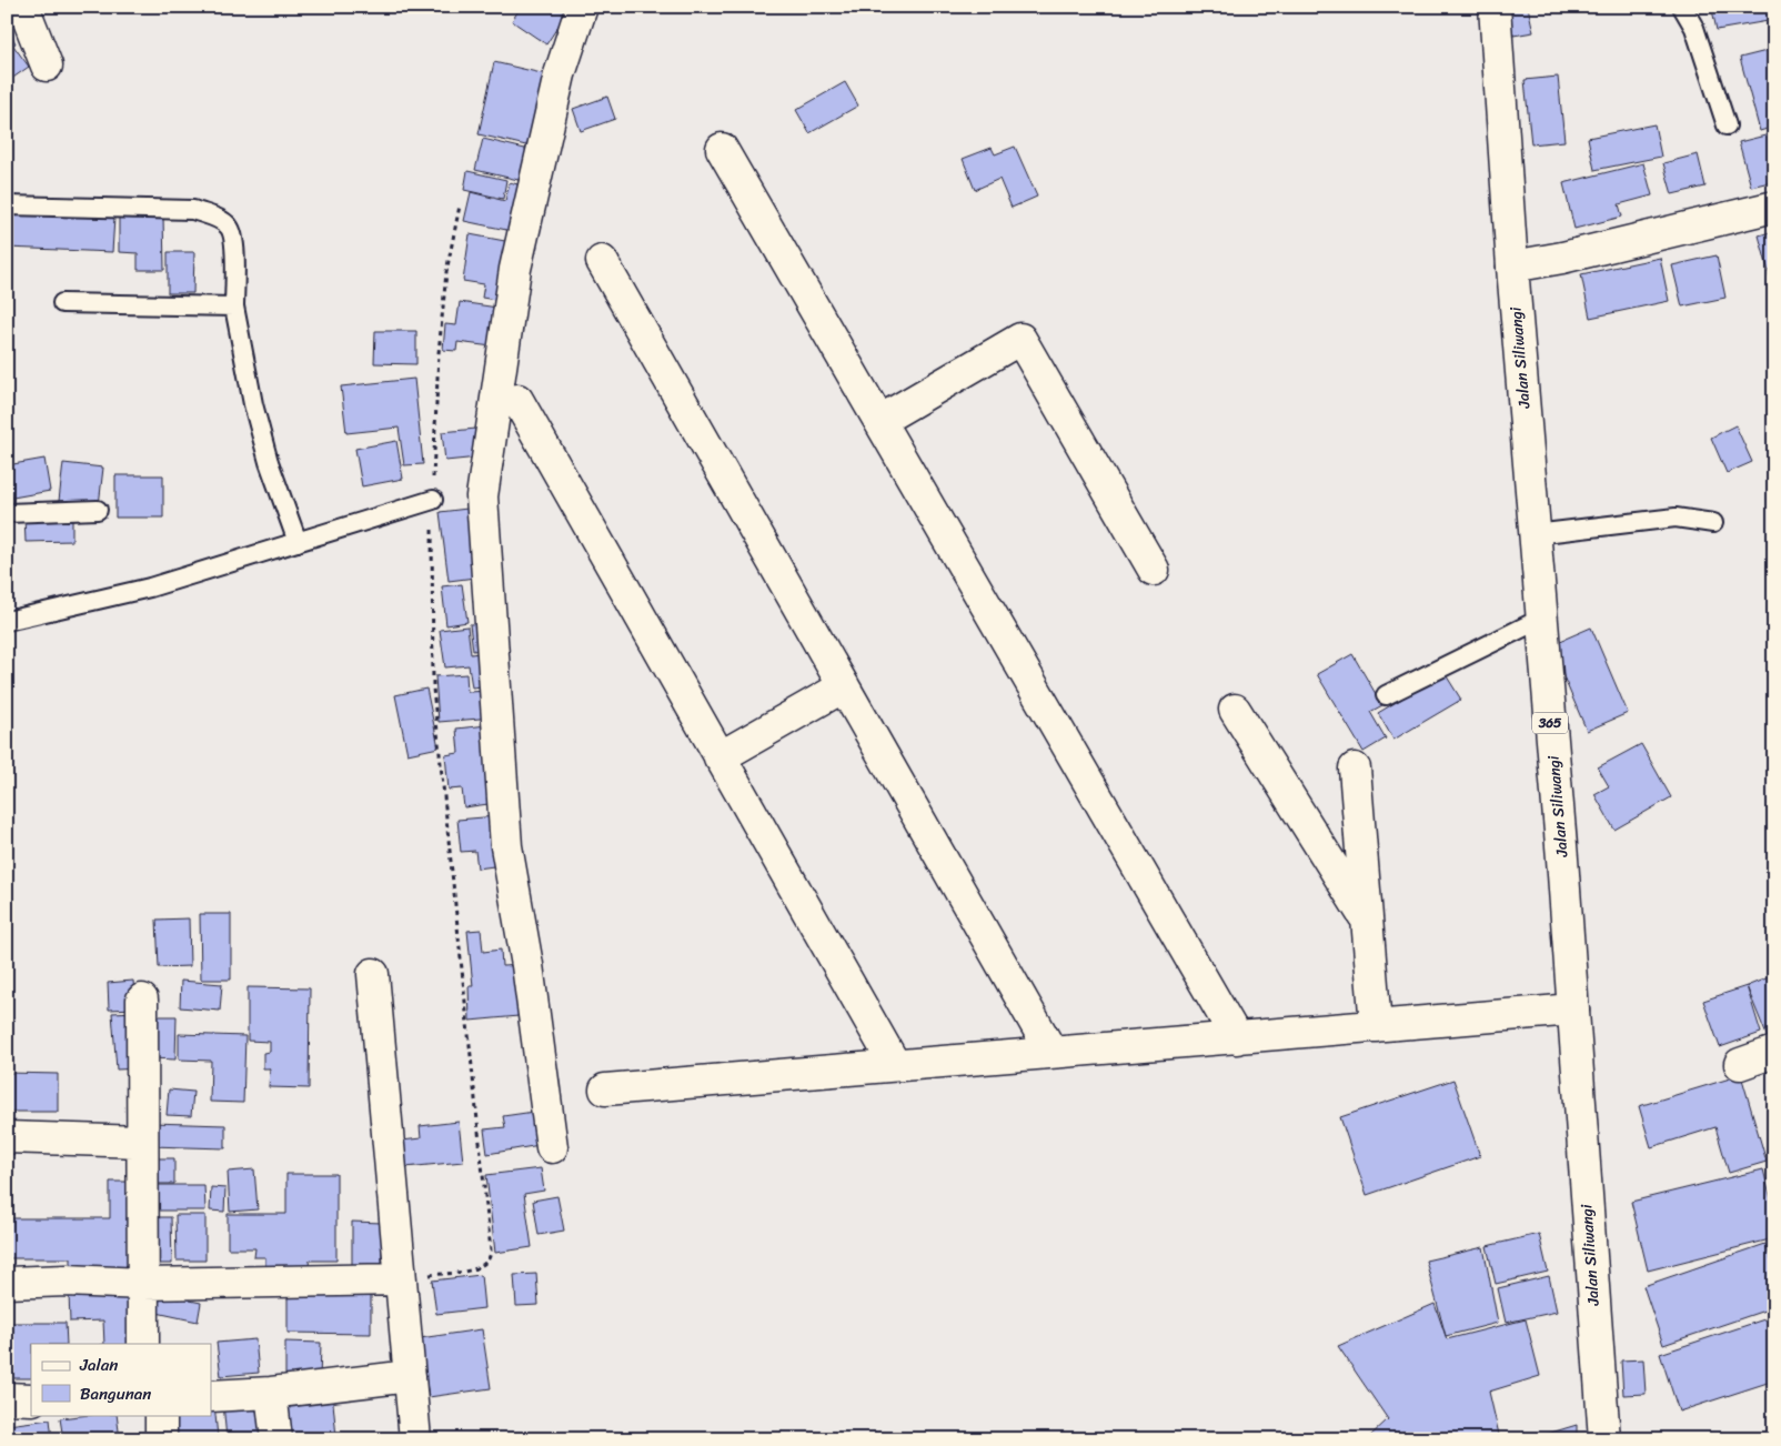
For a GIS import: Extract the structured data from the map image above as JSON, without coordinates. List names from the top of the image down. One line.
{"streets":{"street":["Jalan Siliwangi","365"]},"legend":["Jalan","Bangunan"]}
